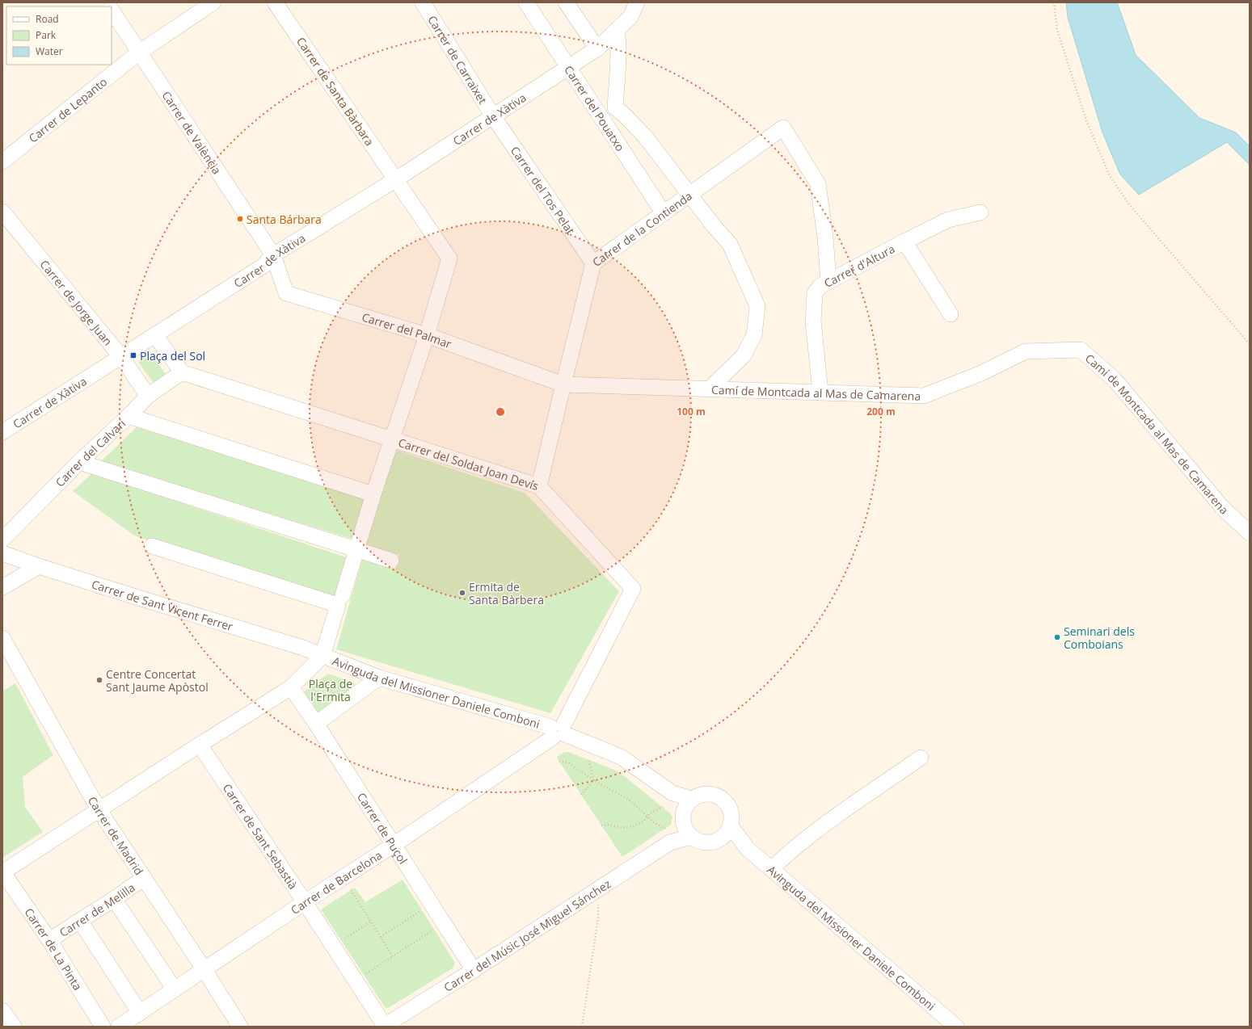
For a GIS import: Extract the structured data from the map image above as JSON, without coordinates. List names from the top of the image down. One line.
{"streets":{"street":["Carrer de Carraixet","Carrer de Santa Bàrbara","Carrer del Pouatxo","Carrer de Lepanto","Carrer de Xàtiva","Carrer de València","Carrer del Tos Pelat","Carrer de la Contienda","Carrer d'Altura","Carrer de Jorge Juan","Carrer del Palmar","Camí de Montcada al Mas de Camarena","Carrer del Calvari","Carrer del Soldat Joan Devís","Carrer de Sant Vicent Ferrer","Avinguda del Missioner Daniele Comboni","Carrer de Puçol","Carrer de Madrid","Carrer de Sant Sebastià","Carrer de Barcelona","Carrer de Melilla","Carrer del Músic José Miguel Sánchez","Carrer de La Pinta"]},"crossings":[["Carrer de Carraixet","Carrer de Xàtiva"],["Carrer de Carraixet","Carrer del Tos Pelat"],["Carrer de Santa Bàrbara","Carrer de Xàtiva"],["Carrer de Santa Bàrbara","Carrer del Palmar"],["Carrer del Pouatxo","Carrer de Xàtiva"],["Carrer del Pouatxo","Carrer de la Contienda"],["Carrer de Lepanto","Carrer de València"],["Carrer de Xàtiva","Carrer de València"],["Carrer de Xàtiva","Carrer del Tos Pelat"],["Carrer de Xàtiva","Carrer de Jorge Juan"],["Carrer de Xàtiva","Carrer del Palmar"],["Carrer de València","Carrer del Palmar"],["Carrer del Tos Pelat","Carrer de la Contienda"],["Carrer de la Contienda","Carrer d'Altura"],["Carrer de la Contienda","Carrer del Palmar"],["Carrer de la Contienda","Camí de Montcada al Mas de Camarena"],["Carrer de la Contienda","Carrer del Soldat Joan Devís"],["Carrer d'Altura","Camí de Montcada al Mas de Camarena"],["Carrer de Jorge Juan","Carrer del Calvari"],["Carrer del Palmar","Camí de Montcada al Mas de Camarena"],["Carrer del Calvari","Carrer del Soldat Joan Devís"],["Carrer del Soldat Joan Devís","Avinguda del Missioner Daniele Comboni"],["Carrer del Soldat Joan Devís","Carrer de Barcelona"],["Carrer de Sant Vicent Ferrer","Avinguda del Missioner Daniele Comboni"],["Avinguda del Missioner Daniele Comboni","Carrer de Barcelona"],["Avinguda del Missioner Daniele Comboni","Carrer del Músic José Miguel Sánchez"],["Carrer de Puçol","Carrer de Barcelona"],["Carrer de Puçol","Carrer del Músic José Miguel Sánchez"],["Carrer de Madrid","Carrer de Barcelona"],["Carrer de Madrid","Carrer de Melilla"],["Carrer de Sant Sebastià","Carrer de Barcelona"],["Carrer de Sant Sebastià","Carrer del Músic José Miguel Sánchez"],["Carrer de Melilla","Carrer de La Pinta"]],"parks":["Plaça de l'Ermita"],"places":{"other":["Santa Bárbara","Ermita de Santa Bàrbera","Seminari dels Comboians","Centre Concertat Sant Jaume Apòstol"],"transit":["Plaça del Sol"]},"legend":["Road","Park","Water"],"rings":["100 m","200 m"]}
